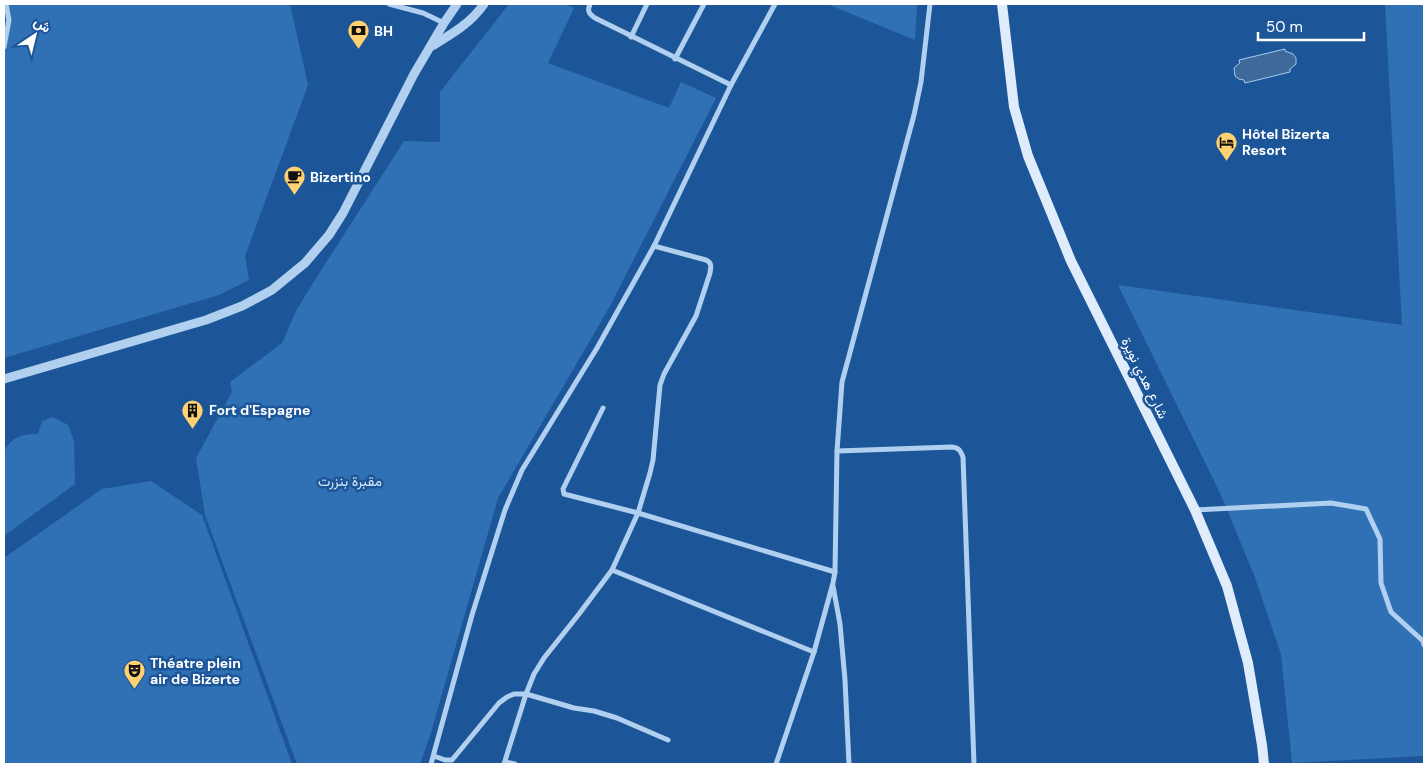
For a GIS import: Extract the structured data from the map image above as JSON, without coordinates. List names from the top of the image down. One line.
{"streets":{"main road":["شارع هدي نويرة"]},"parks":["مقبرة بنزرت"],"places":{"bank":["BH"],"hotel":["Hôtel Bizerta Resort"],"cafe":["Bizertino"],"building":["Fort d'Espagne"],"theatre":["Théatre plein air de Bizerte"]},"scale_bar":"50 m","north":"top right"}
